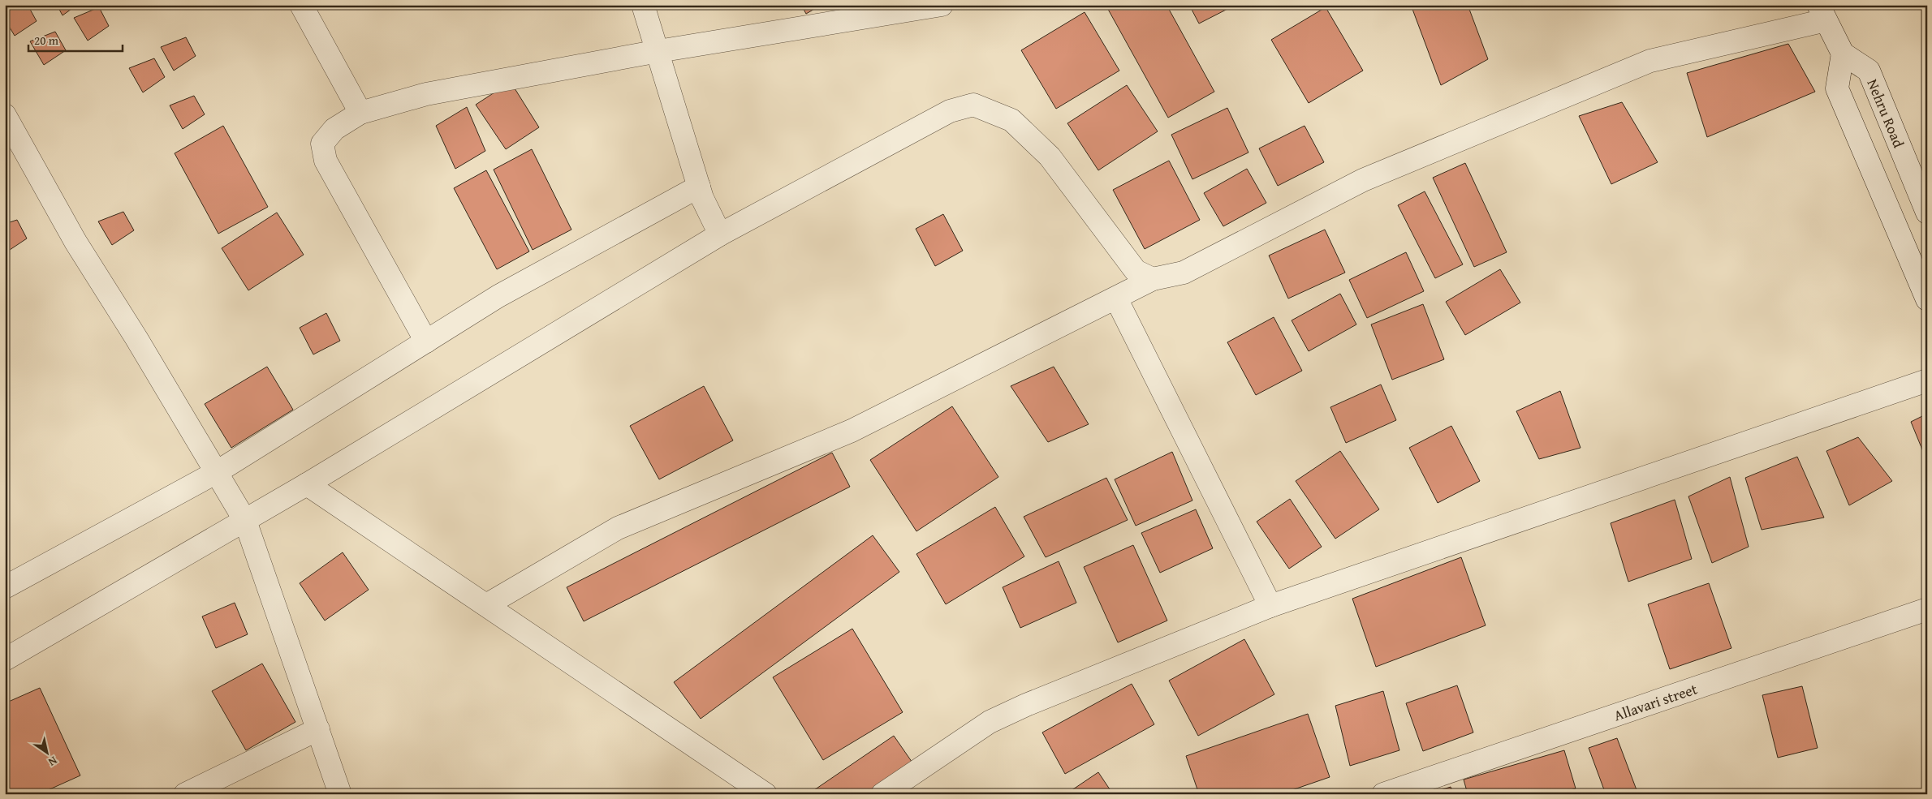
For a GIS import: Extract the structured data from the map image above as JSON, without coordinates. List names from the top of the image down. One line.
{"streets":{"street":["Nehru Road","Allavari street"]},"scale_bar":"20 m","north":"bottom right"}
